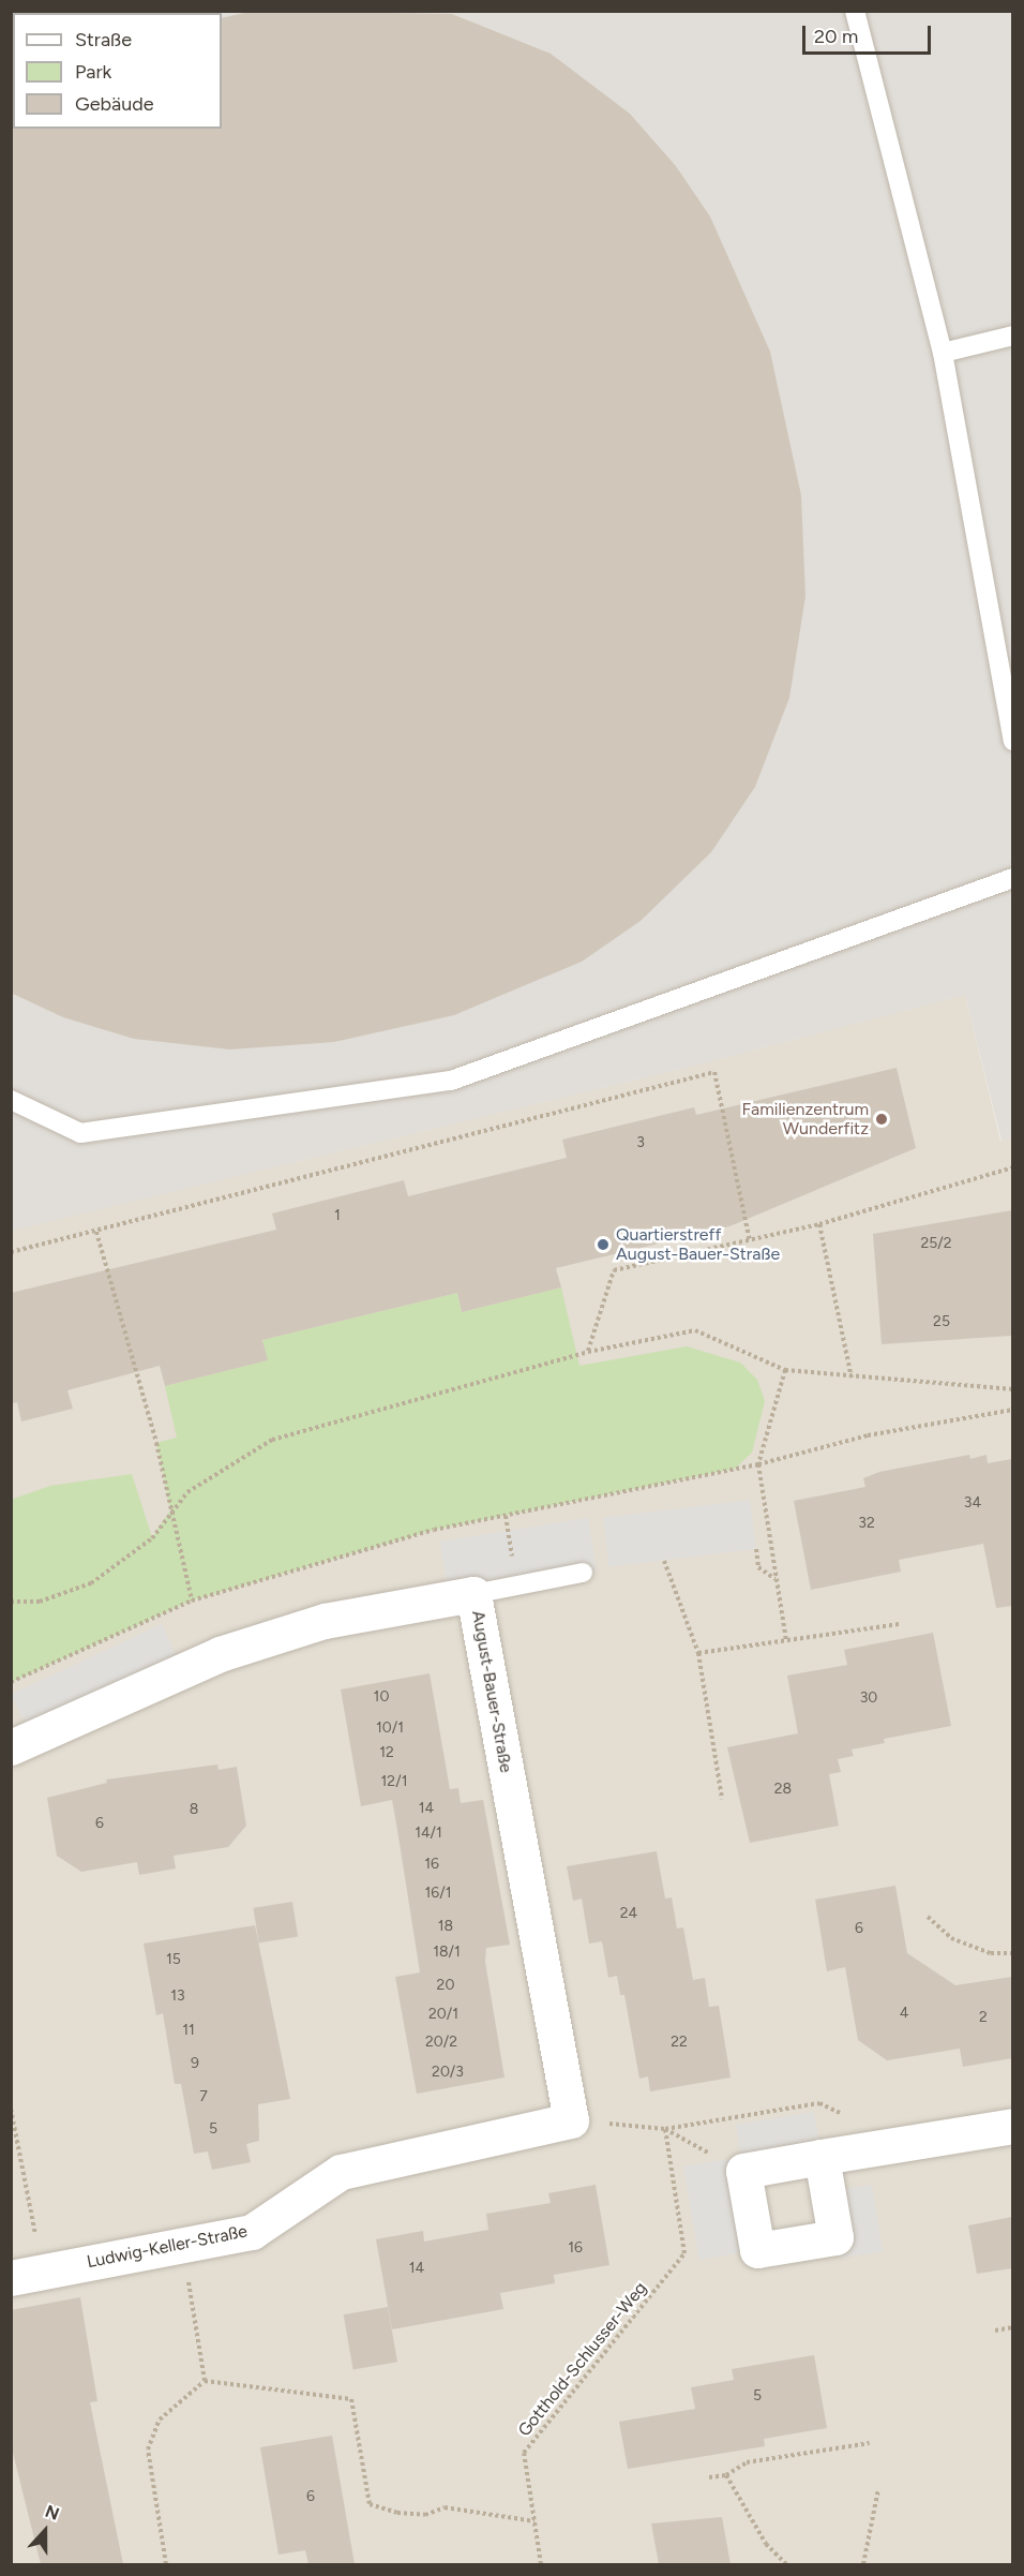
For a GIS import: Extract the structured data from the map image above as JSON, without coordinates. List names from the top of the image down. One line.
{"streets":{"street":["August-Bauer-Straße","Ludwig-Keller-Straße"],"path":["Gotthold-Schlusser-Weg"]},"crossings":[["August-Bauer-Straße","Ludwig-Keller-Straße"]],"places":["Familienzentrum Wunderfitz","Quartierstreff August-Bauer-Straße"],"house_numbers":["3","1","25/2","25","34","32","10","30","10/1","12","12/1","28","14","8","6","14/1","16","16/1","24","18","6","18/1","15","20","13","4","20/1","2","11","20/2","22","9","20/3","7","5","16","14","5","6"],"legend":["Straße","Park","Gebäude"],"scale_bar":"20 m","north":"top"}
